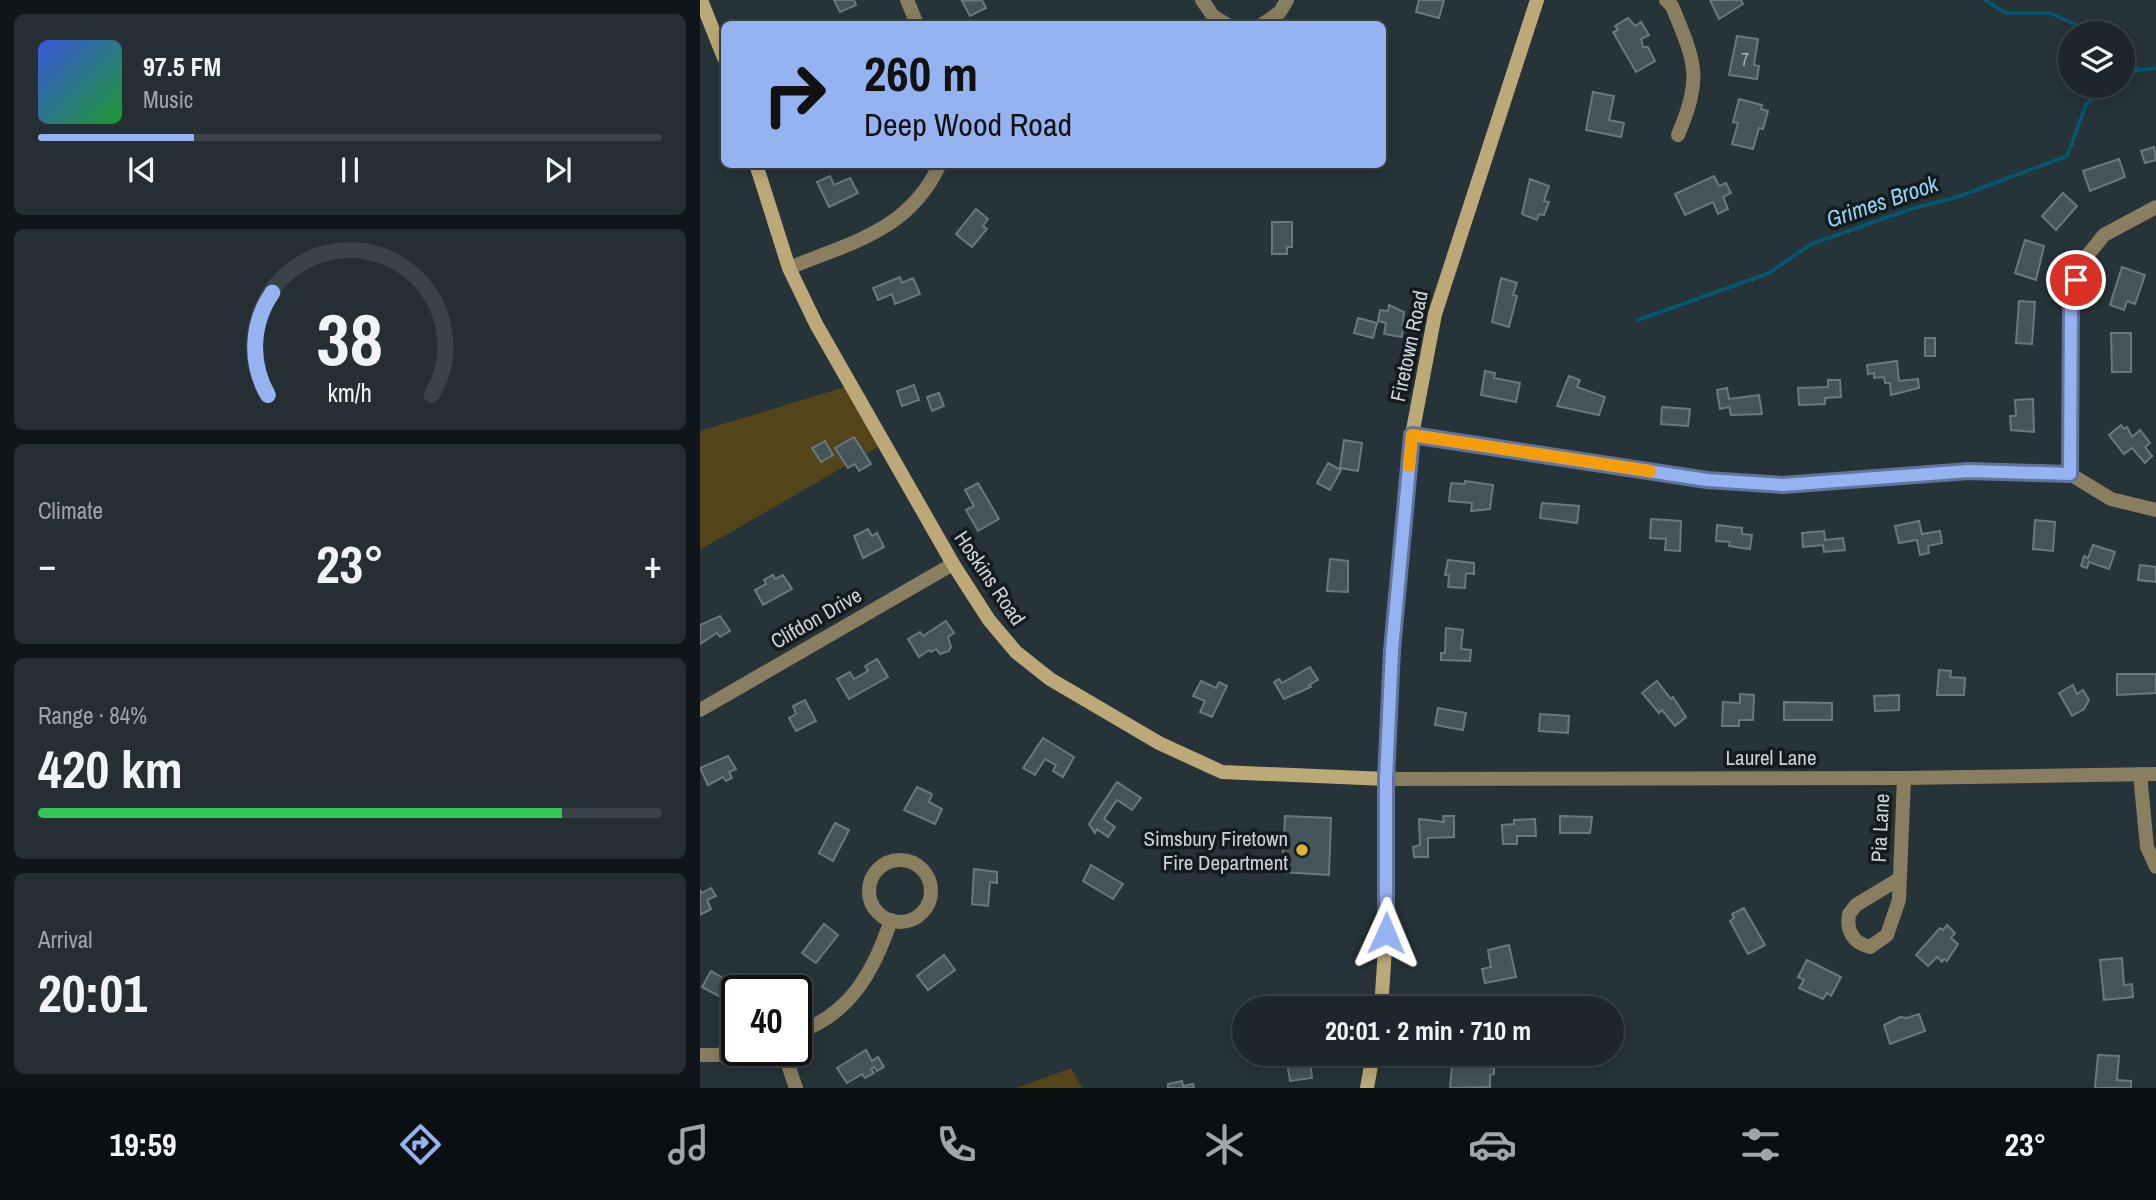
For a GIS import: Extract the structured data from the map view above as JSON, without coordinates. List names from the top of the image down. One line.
{"streets":{"street":["Firetown Road","Hoskins Road","Clifdon Drive","Laurel Lane","Pia Lane"]},"crossings":[["Firetown Road","Hoskins Road"],["Firetown Road","Laurel Lane"],["Hoskins Road","Clifdon Drive"],["Hoskins Road","Laurel Lane"],["Laurel Lane","Pia Lane"]],"water":["Grimes Brook"],"places":["Simsbury Firetown Fire Department"],"house_numbers":["7"],"page":{"turn":["260 m","Deep Wood Road"],"song":["97.5 FM","Music"],"tile":["Climate",["Range · 84%","420 km"],["Arrival","20:01"]],"heat":["−","23°","+"],"limit":"40","trip":"20:01 · 2 min · 710 m","tabs":["19:59","23°"],"gauge":["38","km/h"]}}
